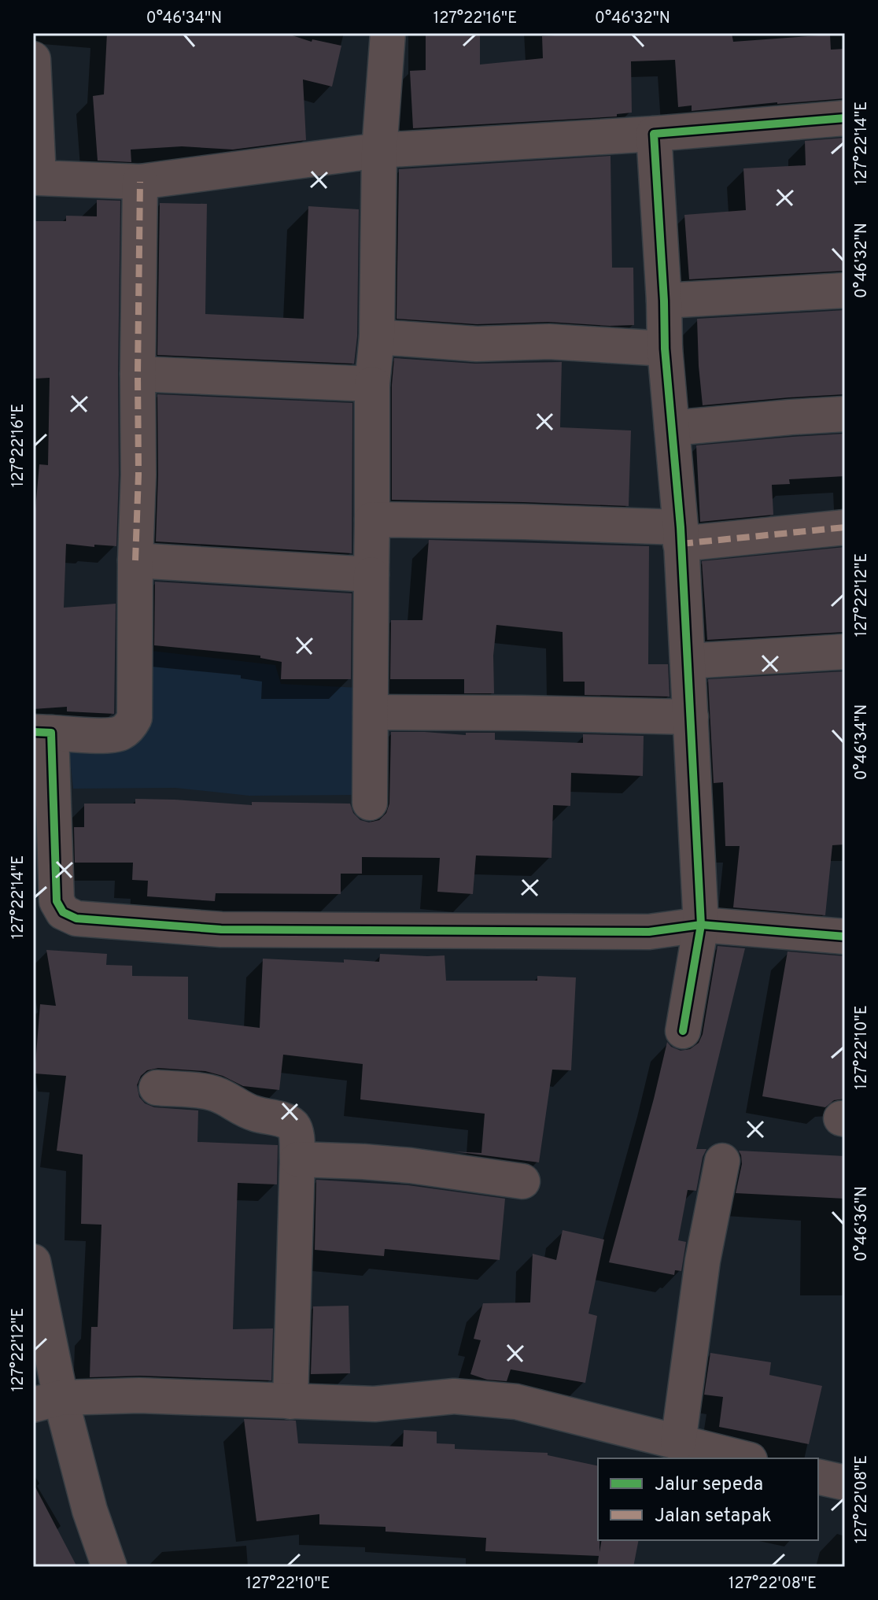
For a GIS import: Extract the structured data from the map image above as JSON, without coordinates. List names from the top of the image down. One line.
{"legend":["Jalur sepeda","Jalan setapak"],"coordinates":["0°46'34\"N","127°22'16\"E","0°46'32\"N","127°22'14\"E","127°22'12\"E","127°22'10\"E","0°46'36\"N","127°22'08\"E"]}
